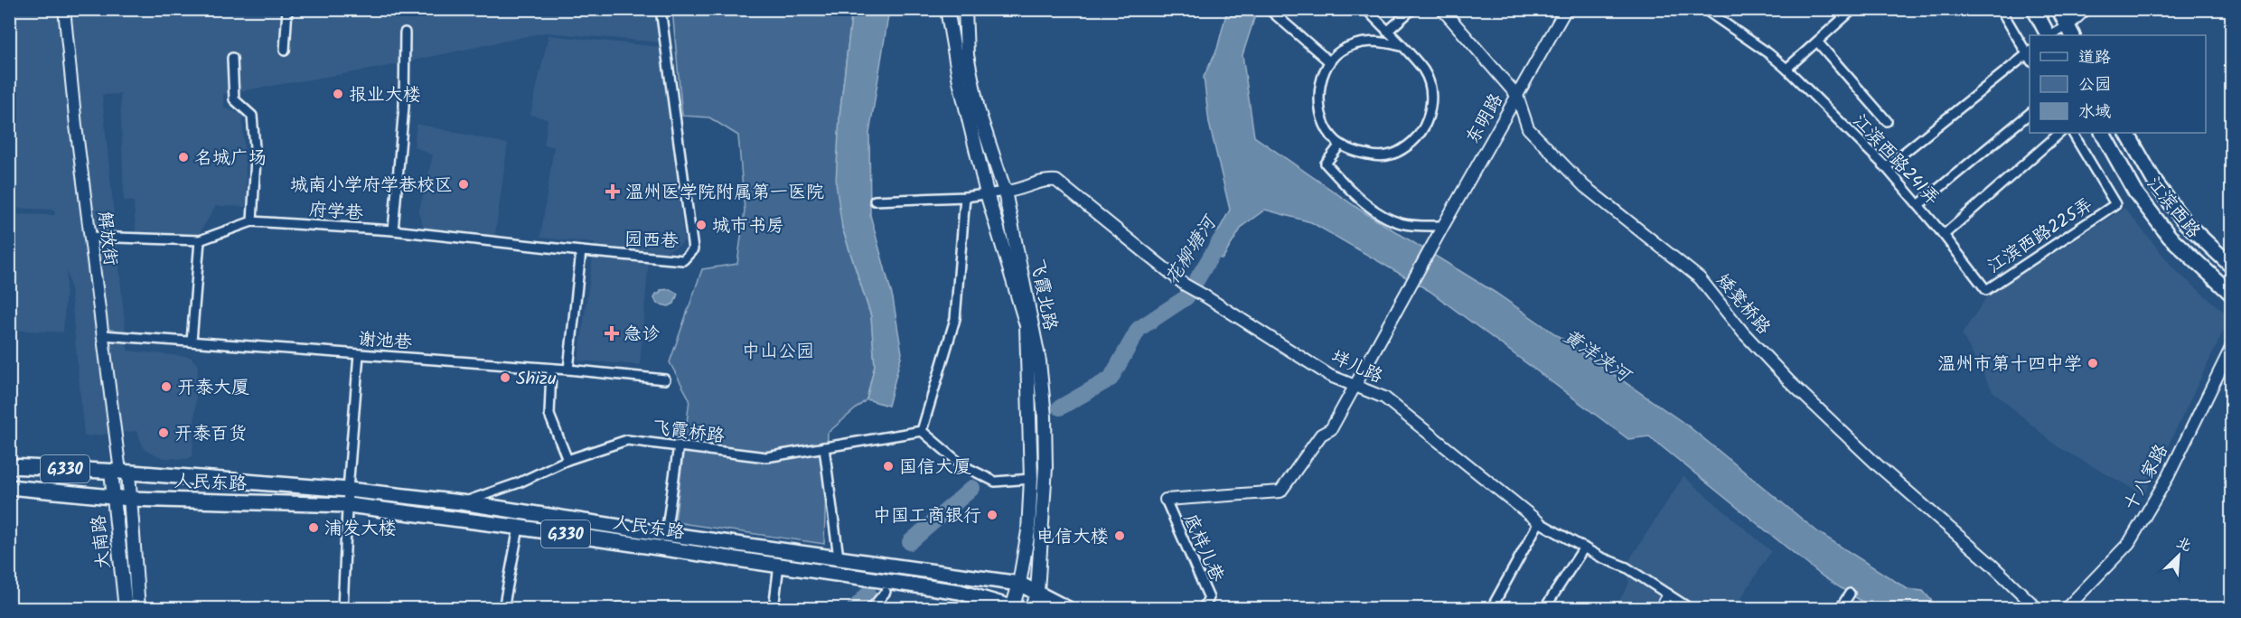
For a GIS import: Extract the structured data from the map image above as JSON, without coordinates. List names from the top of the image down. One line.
{"streets":{"main road":["江滨西路","飞霞北路","G330","人民东路","大南路"],"street":["东明路","江滨西路241弄","府学巷","江滨西路225弄","解放街","园西巷","矮凳桥路","谢池巷","垟儿路","飞霞桥路","十八家路","底样儿巷"]},"crossings":[["东明路","矮凳桥路"],["东明路","垟儿路"],["东明路","底样儿巷"],["江滨西路241弄","江滨西路225弄"],["府学巷","解放街"],["府学巷","园西巷"],["解放街","谢池巷"],["解放街","G330"],["解放街","人民东路"],["解放街","大南路"],["飞霞北路","垟儿路"],["飞霞北路","G330"],["飞霞北路","人民东路"],["飞霞桥路","人民东路"],["G330","人民东路"],["G330","大南路"],["人民东路","大南路"]],"water":["花柳塘河","黄洋浃河"],"parks":["中山公园"],"places":{"other":["报业大楼","名城广场","城南小学府学巷校区","城市书房","温州市第十四中学","Shizu","开泰大厦","开泰百货","国信大厦","中国工商银行","浦发大楼","电信大楼"],"health":["温州医学院附属第一医院","急诊"]},"legend":["道路","公园","水域"],"north":"top right"}
